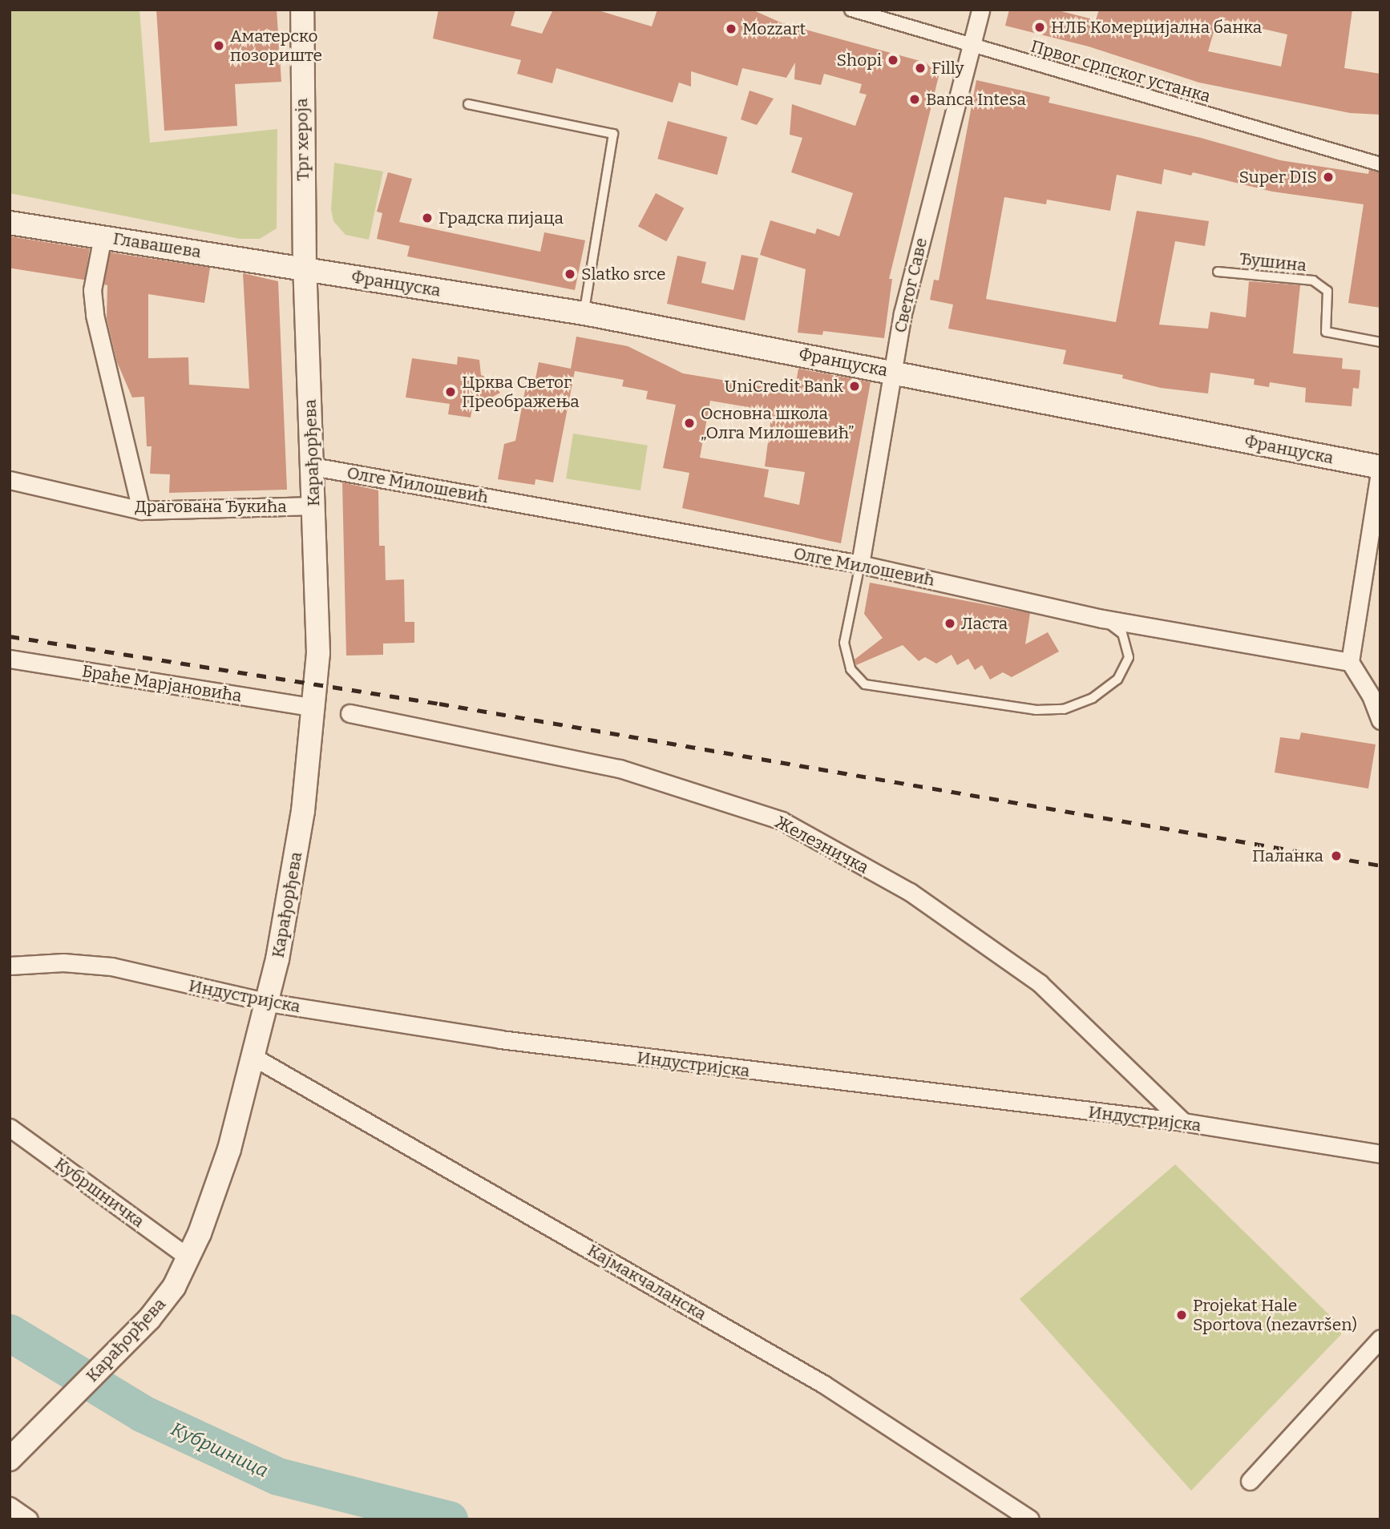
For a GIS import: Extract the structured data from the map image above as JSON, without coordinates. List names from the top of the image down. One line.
{"streets":{"main road":["Трг хероја","Главашева","Француска","Карађорђева"],"street":["Првог српског устанка","Светог Саве","Олге Милошевић","Драгована Ђукића","Браће Марјановића","Железничка","Индустријска","Кубршничка","Кајмакчаланска"],"lane":["Ђушина"]},"crossings":[["Првог српског устанка","Светог Саве"],["Трг хероја","Главашева"],["Трг хероја","Француска"],["Трг хероја","Карађорђева"],["Главашева","Француска"],["Главашева","Карађорђева"],["Француска","Светог Саве"],["Француска","Карађорђева"],["Светог Саве","Олге Милошевић"],["Карађорђева","Олге Милошевић"],["Карађорђева","Драгована Ђукића"],["Карађорђева","Браће Марјановића"],["Карађорђева","Индустријска"],["Карађорђева","Кубршничка"],["Карађорђева","Кајмакчаланска"],["Железничка","Индустријска"]],"water":["Кубршница"],"places":["НЛБ Комерцијална банка","Mozzart","Аматерско позориште","Shopi","Filly","Banca Intesa","Super DIS","Градска пијаца","Slatko srce","UniCredit Bank","Црква Светог Преображења","Основна школа „Олга Милошевић”","Ласта","Паланка","Projekat Hale Sportova (nezavršen)"]}
